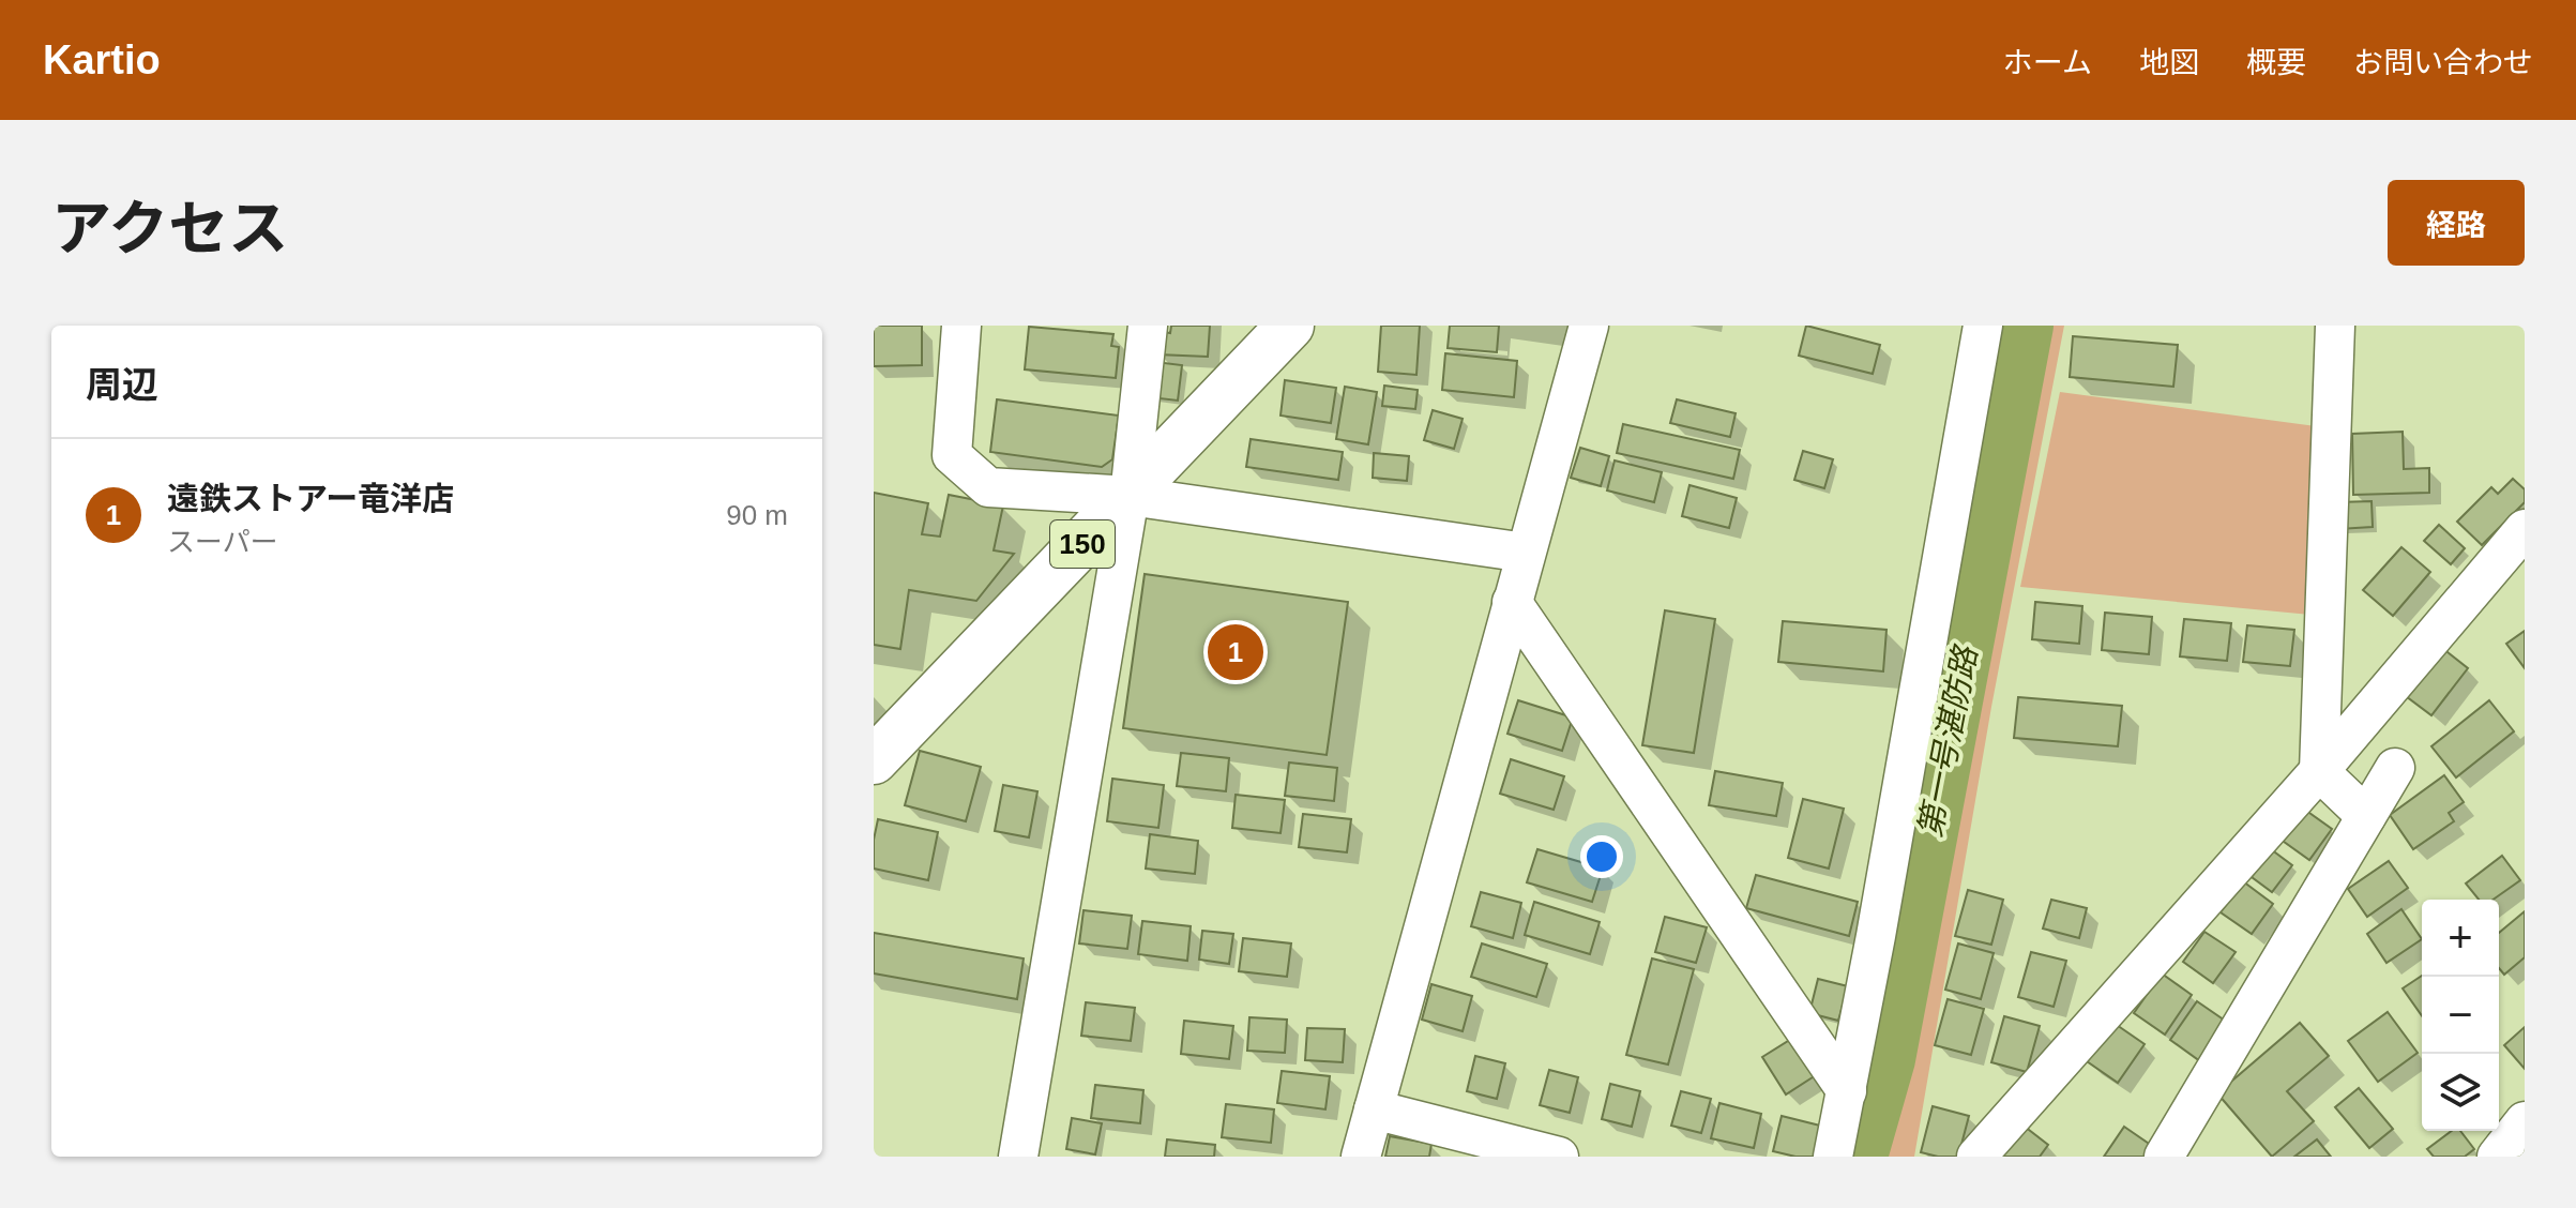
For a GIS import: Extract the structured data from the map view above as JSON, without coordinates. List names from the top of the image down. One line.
{"streets":{"highway":["150"]},"water":["第一号湛防路"],"page":{"header":"Kartio","nav":["ホーム","地図","概要","お問い合わせ"],"title":"アクセス","buttons":"経路","heading":"周辺","list":[{"mark":"1","name":"遠鉄ストアー竜洋店","note":"スーパー","value":"90 m"}],"pins":"1","map_buttons":["+","−"]}}
